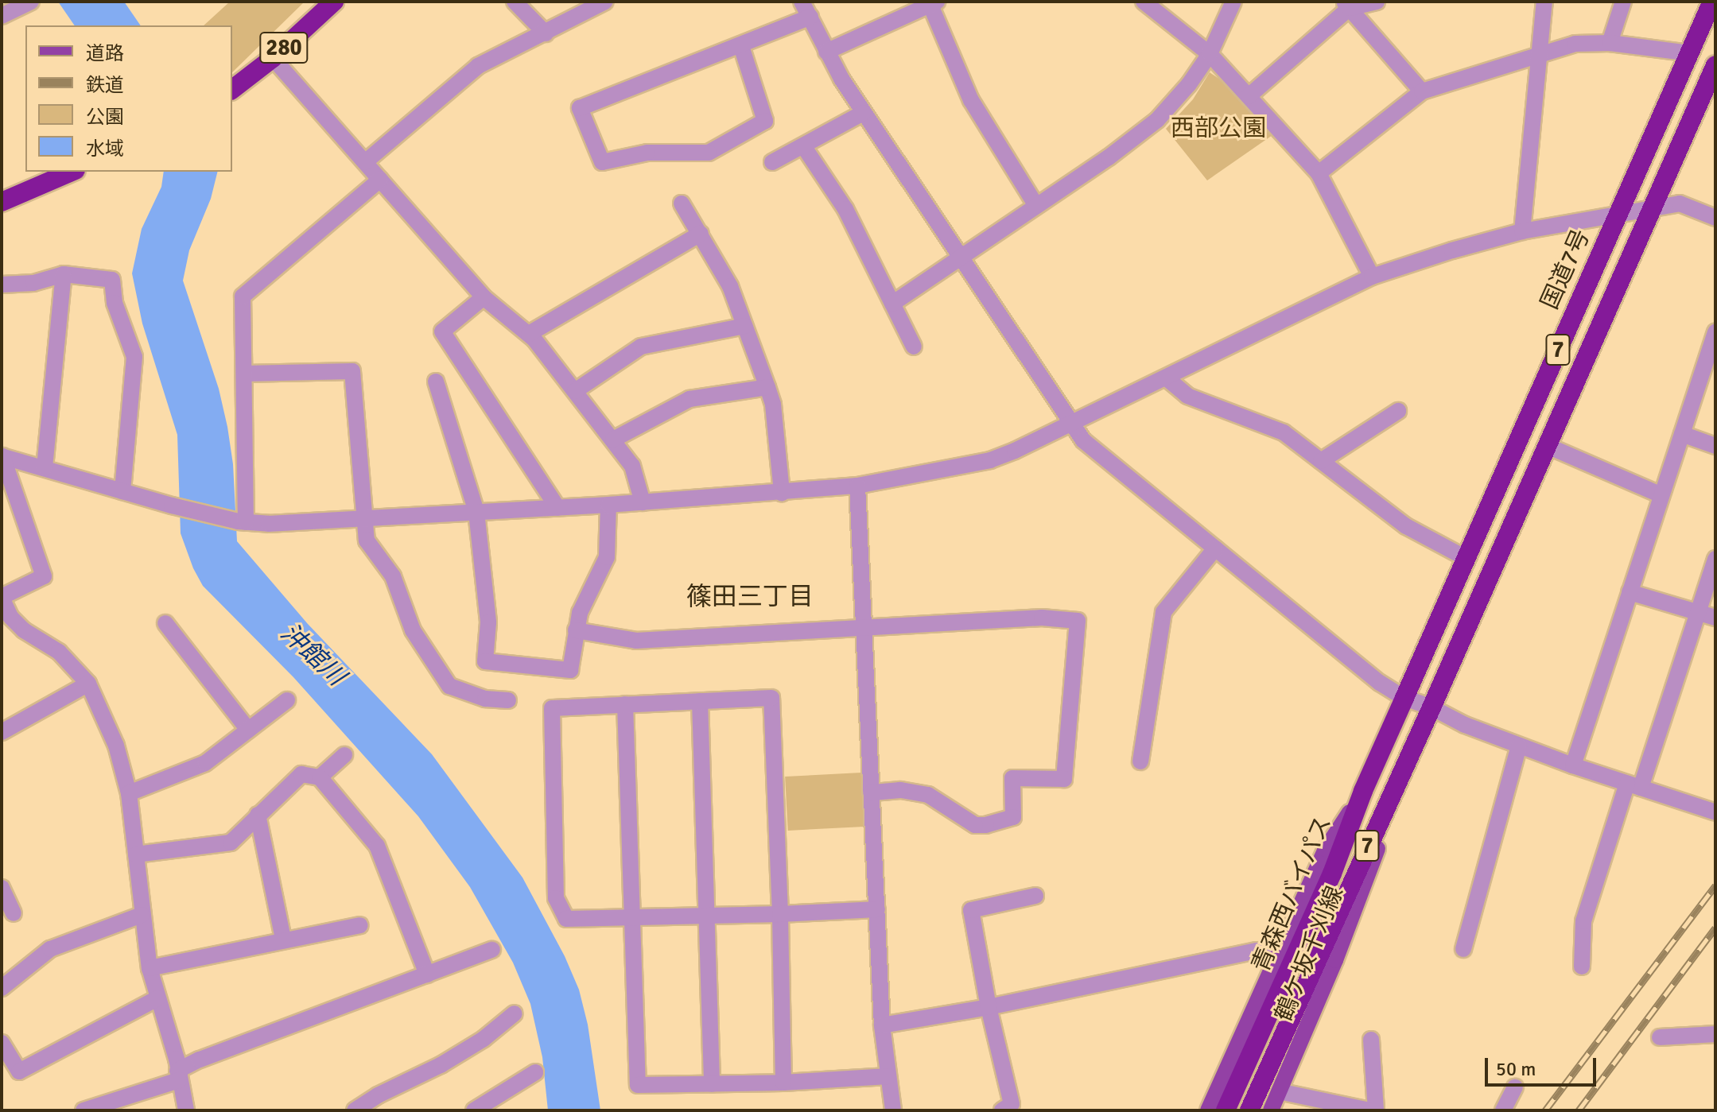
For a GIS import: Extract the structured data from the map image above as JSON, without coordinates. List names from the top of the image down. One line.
{"streets":{"highway":["280","国道7号","7","青森西バイパス"],"main road":["鶴ケ坂千刈線"]},"crossings":[["国道7号","青森西バイパス"],["7","青森西バイパス"],["7","鶴ケ坂千刈線"],["青森西バイパス","鶴ケ坂千刈線"]],"districts":["篠田三丁目"],"water":["沖館川"],"parks":["西部公園"],"legend":["道路","鉄道","公園","水域"],"scale_bar":"50 m"}
